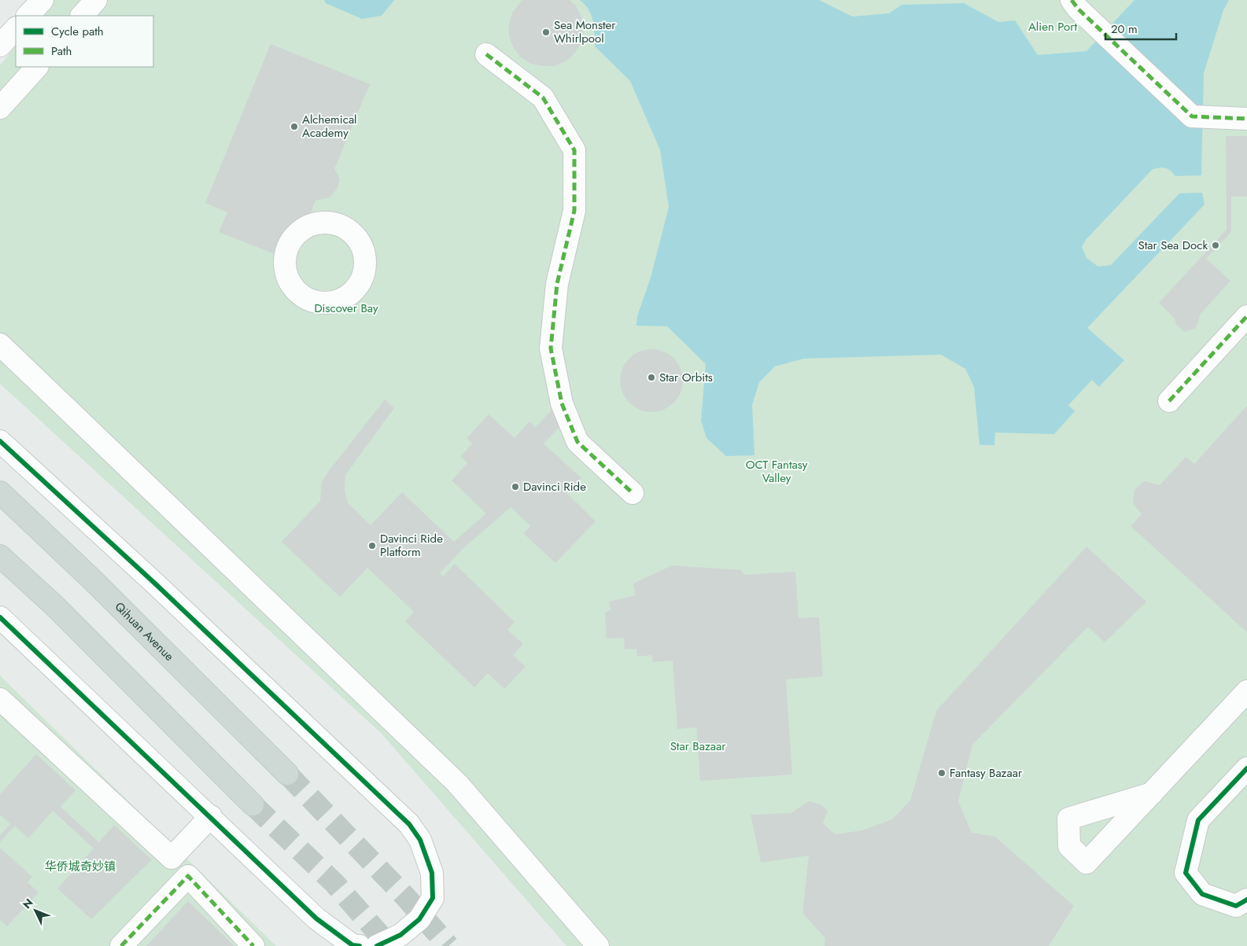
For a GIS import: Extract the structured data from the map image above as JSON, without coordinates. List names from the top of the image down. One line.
{"streets":{"main road":["Qihuan Avenue"]},"parks":["Alien Port","Discover Bay","OCT Fantasy Valley","Star Bazaar","华侨城奇妙镇"],"places":["Sea Monster Whirlpool","Alchemical Academy","Star Sea Dock","Star Orbits","Davinci Ride","Davinci Ride Platform","Fantasy Bazaar"],"legend":["Cycle path","Path"],"scale_bar":"20 m","north":"top left"}
